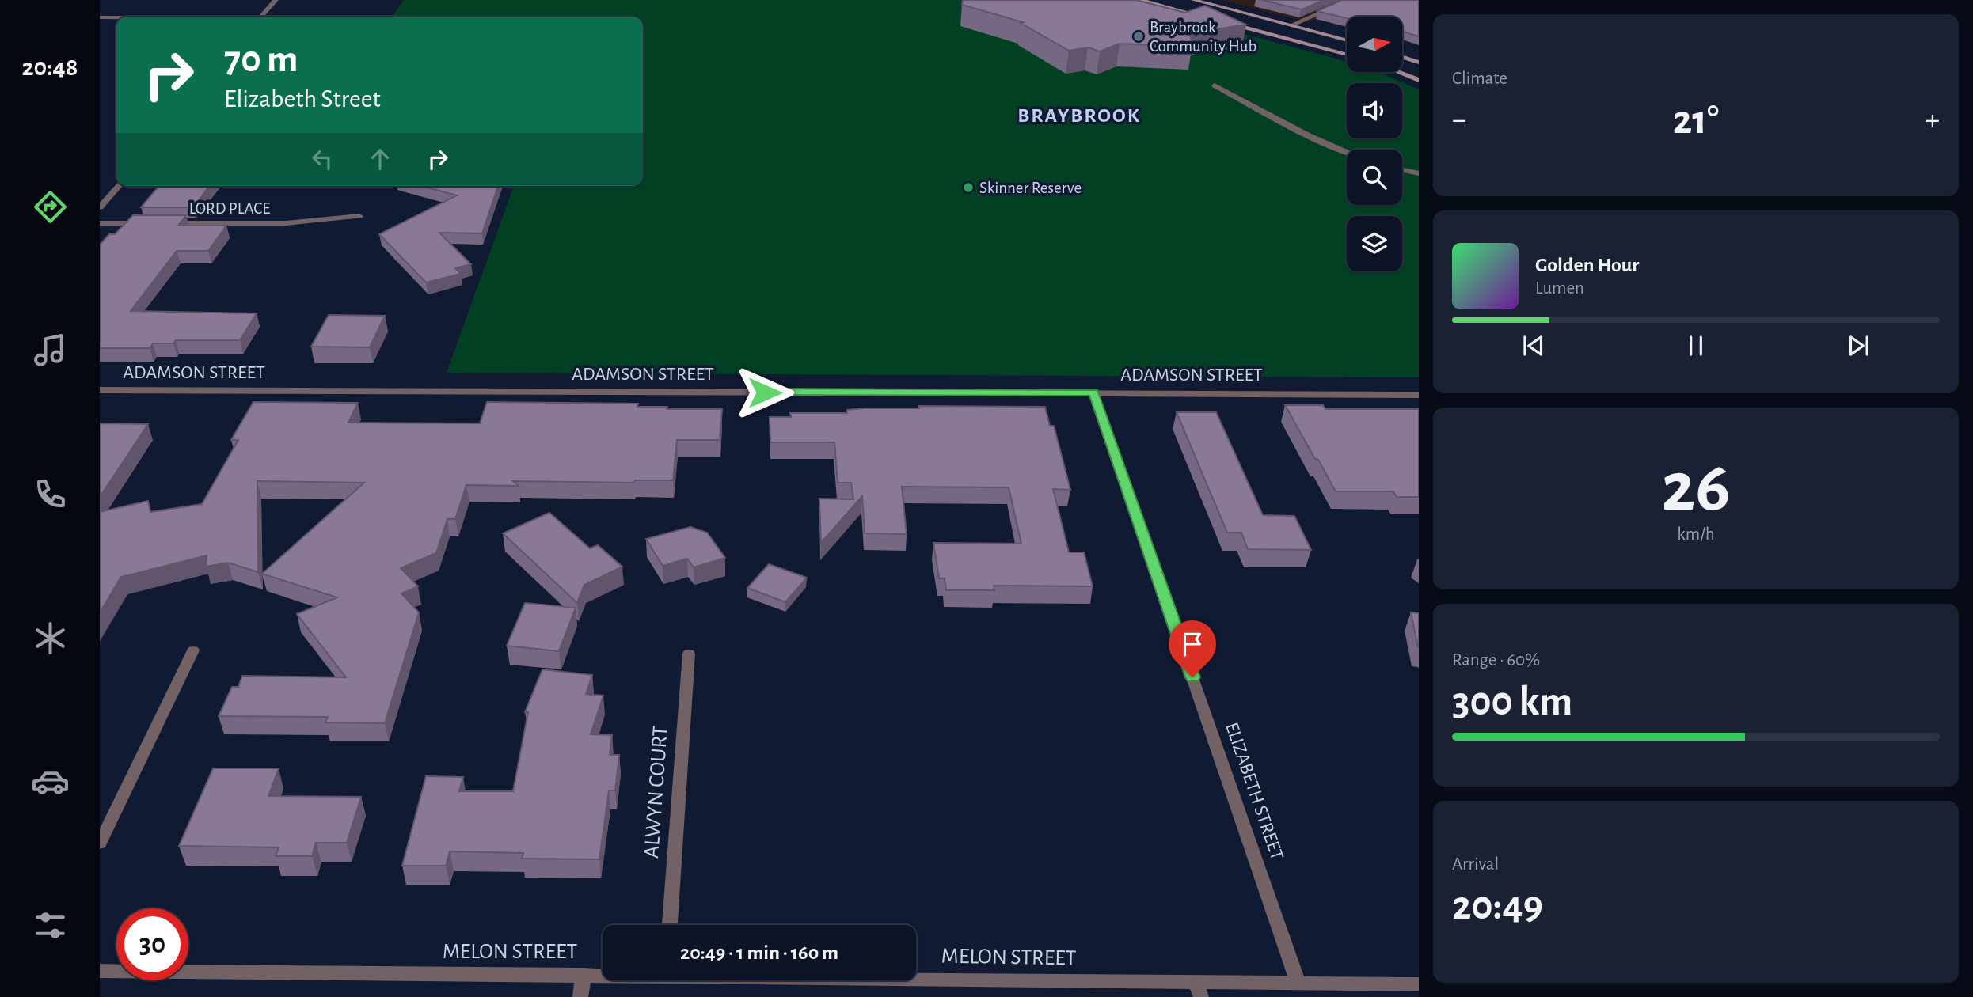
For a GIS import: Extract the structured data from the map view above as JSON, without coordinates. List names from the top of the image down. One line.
{"streets":{"street":["LORD PLACE","ADAMSON STREET","ELIZABETH STREET","ALWYN COURT","MELON STREET"]},"crossings":[["ADAMSON STREET","ELIZABETH STREET"],["ELIZABETH STREET","MELON STREET"]],"districts":["BRAYBROOK"],"places":["Braybrook Community Hub","Skinner Reserve"],"north":"right","page":{"tabs":"20:48","tile":["Climate",["26","km/h"],["Range · 60%","300 km"],["Arrival","20:49"]],"turn":["70 m","Elizabeth Street"],"heat":["−","21°","+"],"song":["Golden Hour","Lumen"],"limit":"30","trip":"20:49 · 1 min · 160 m"}}
